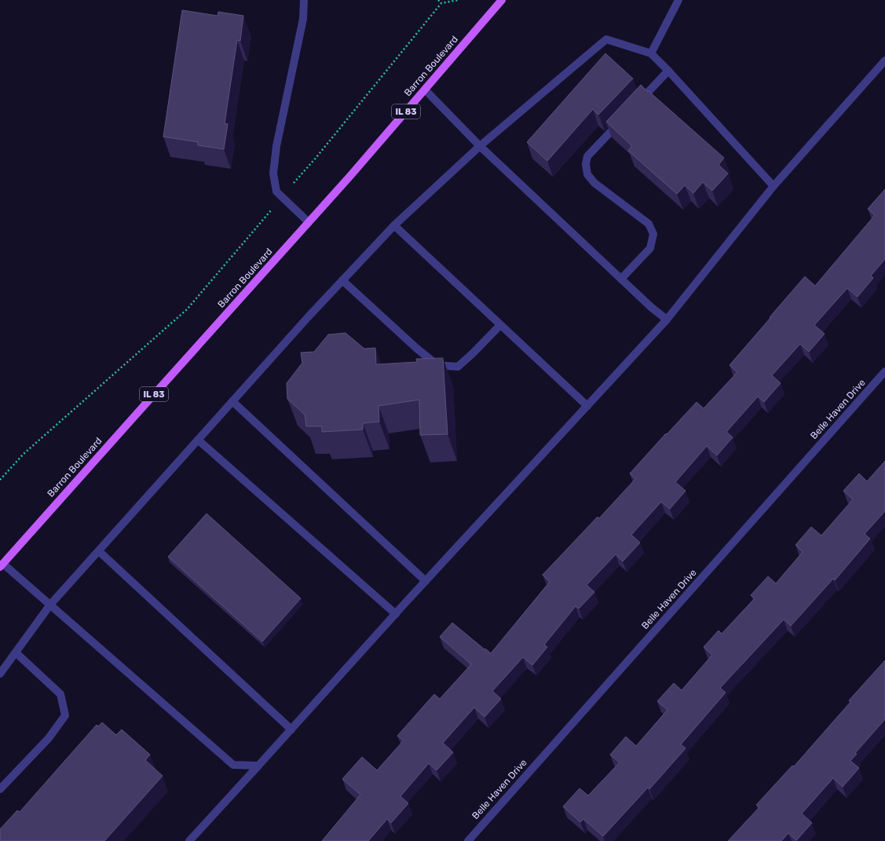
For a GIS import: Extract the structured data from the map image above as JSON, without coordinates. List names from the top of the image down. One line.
{"streets":{"main road":["Barron Boulevard","IL 83"],"street":["Belle Haven Drive"]}}
